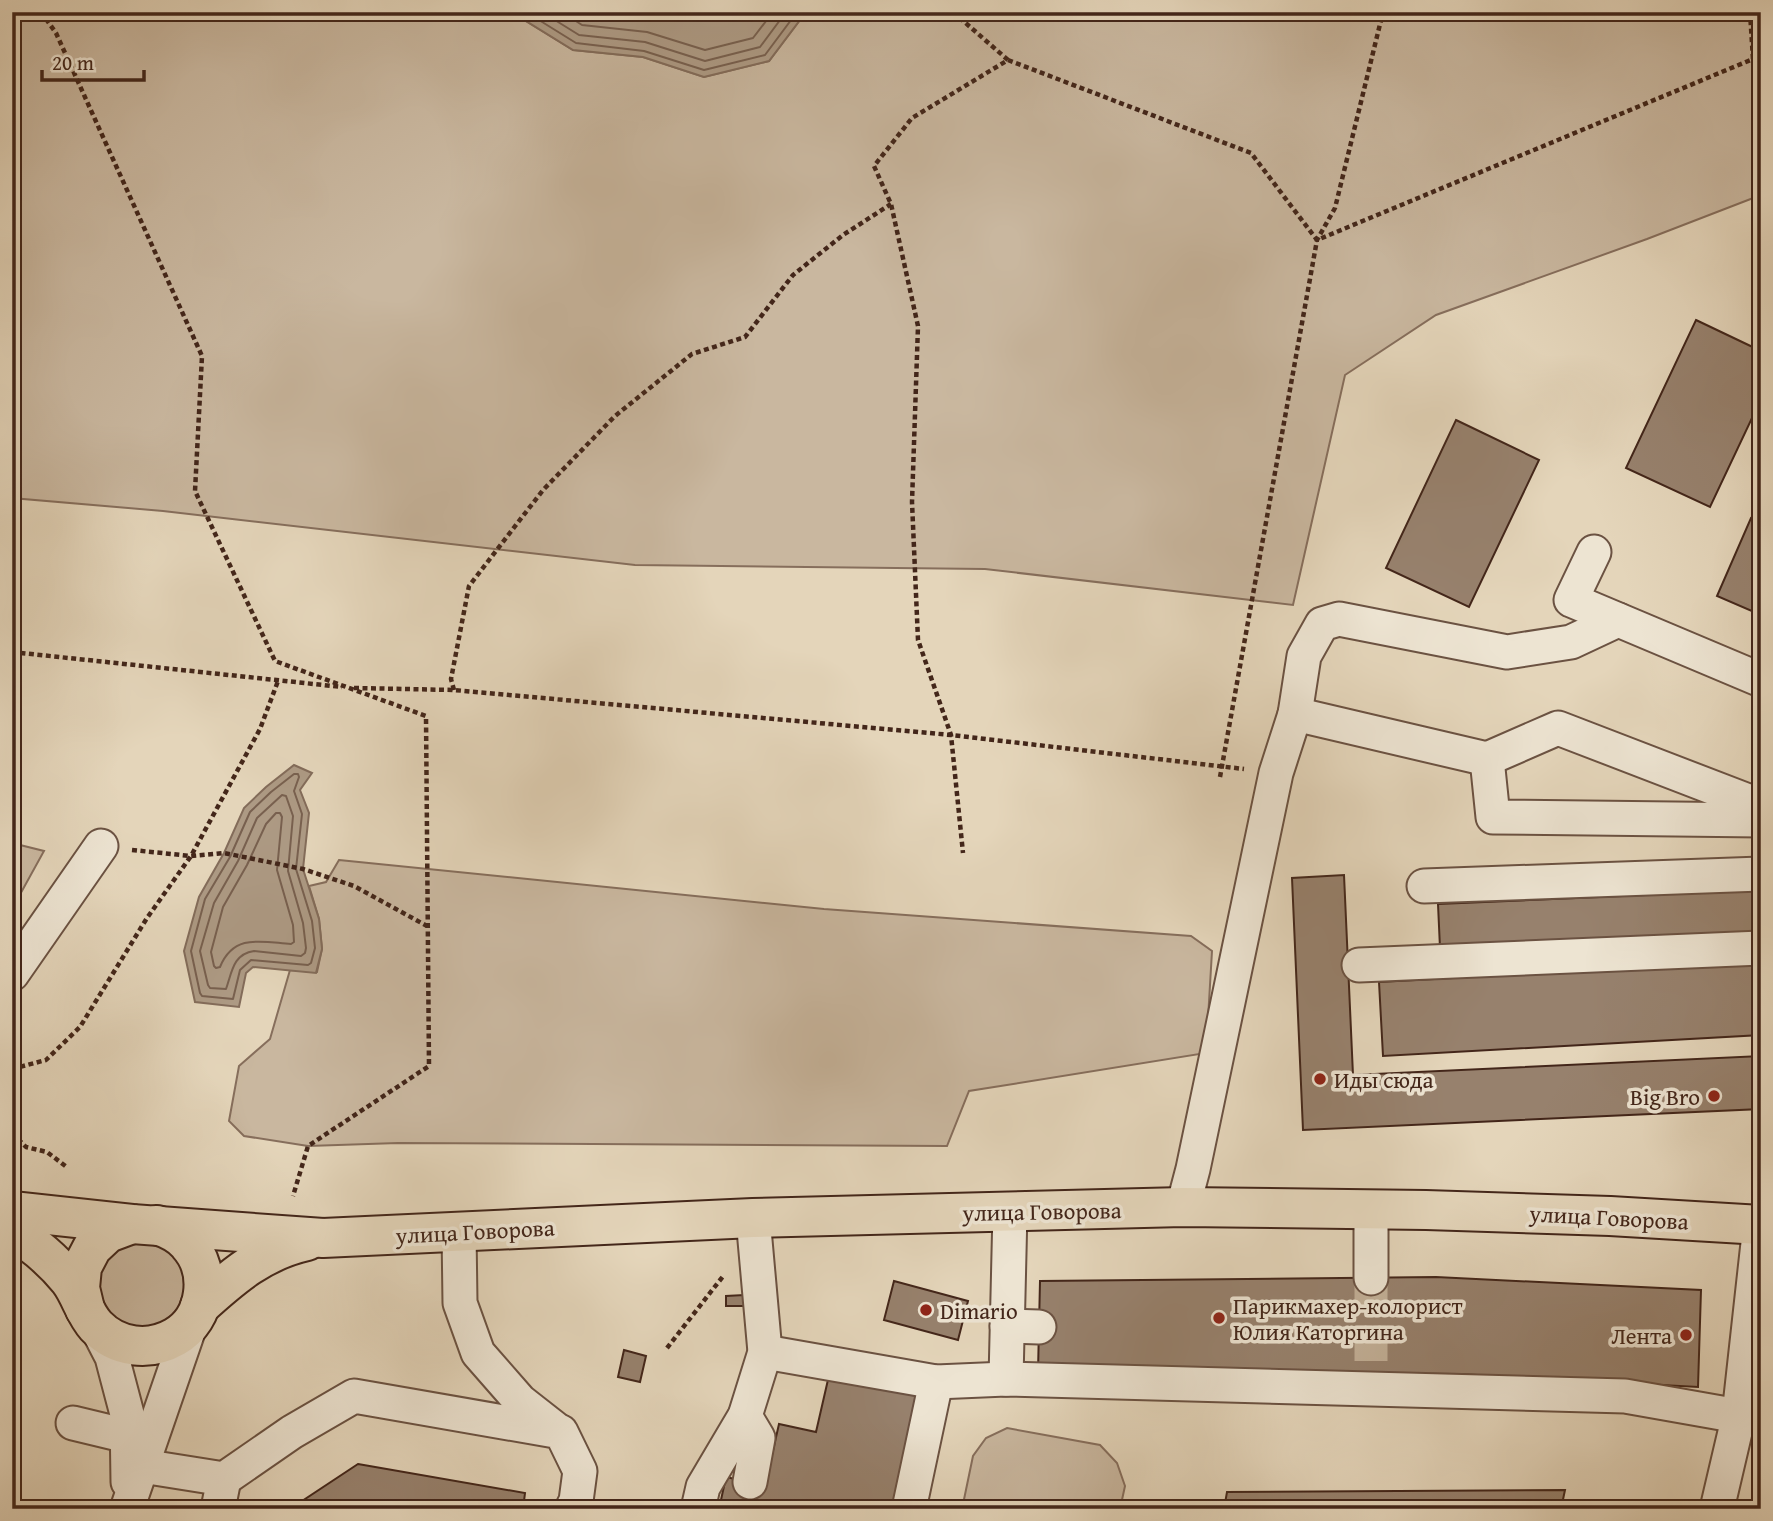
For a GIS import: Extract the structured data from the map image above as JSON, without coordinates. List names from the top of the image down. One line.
{"streets":{"main road":["улица Говорова"]},"places":["Иды сюда","Big Bro","Dimario","Парикмахер-колорист Юлия Каторгина","Лента"],"scale_bar":"20 m"}
